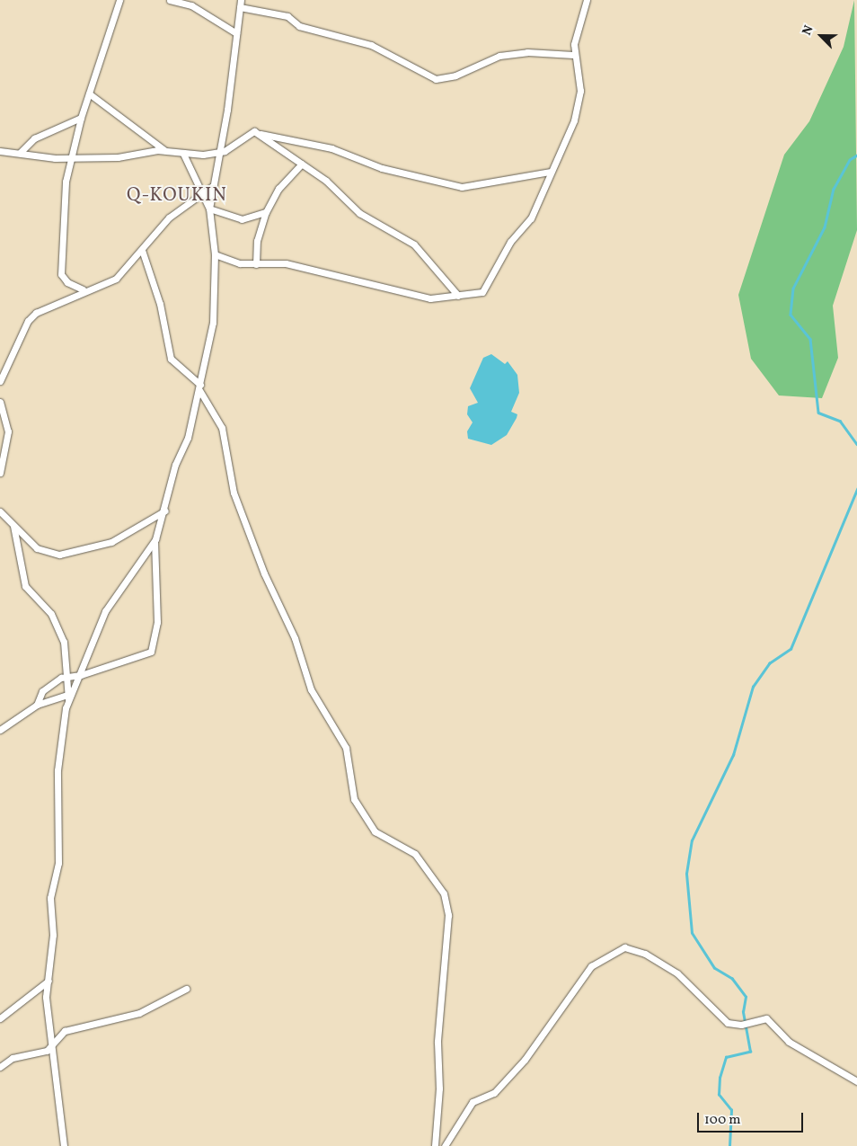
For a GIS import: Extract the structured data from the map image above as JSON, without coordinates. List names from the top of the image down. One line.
{"districts":["Q-KOUKIN"],"scale_bar":"100 m","north":"top left"}
